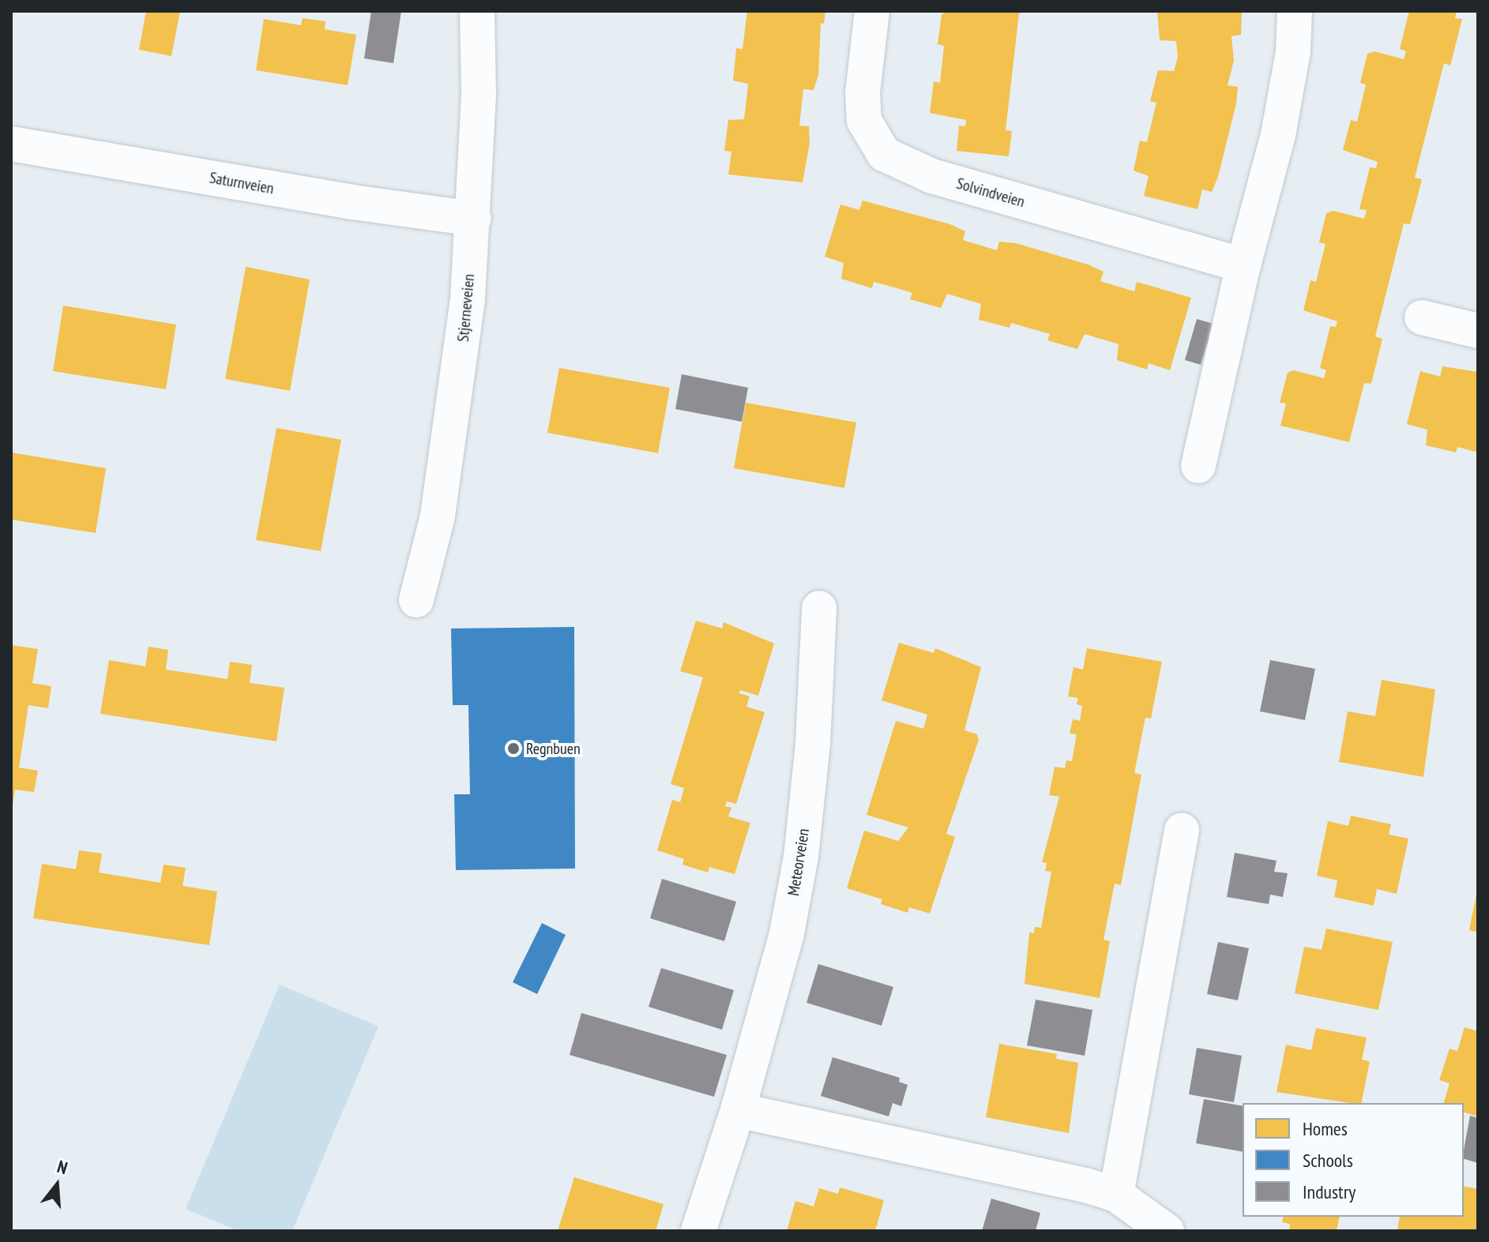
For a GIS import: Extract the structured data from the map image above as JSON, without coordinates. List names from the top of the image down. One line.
{"streets":{"street":["Saturnveien","Solvindveien","Stjerneveien","Meteorveien"]},"crossings":[["Saturnveien","Stjerneveien"]],"places":["Regnbuen"],"legend":["Homes","Schools","Industry"],"north":"top"}
